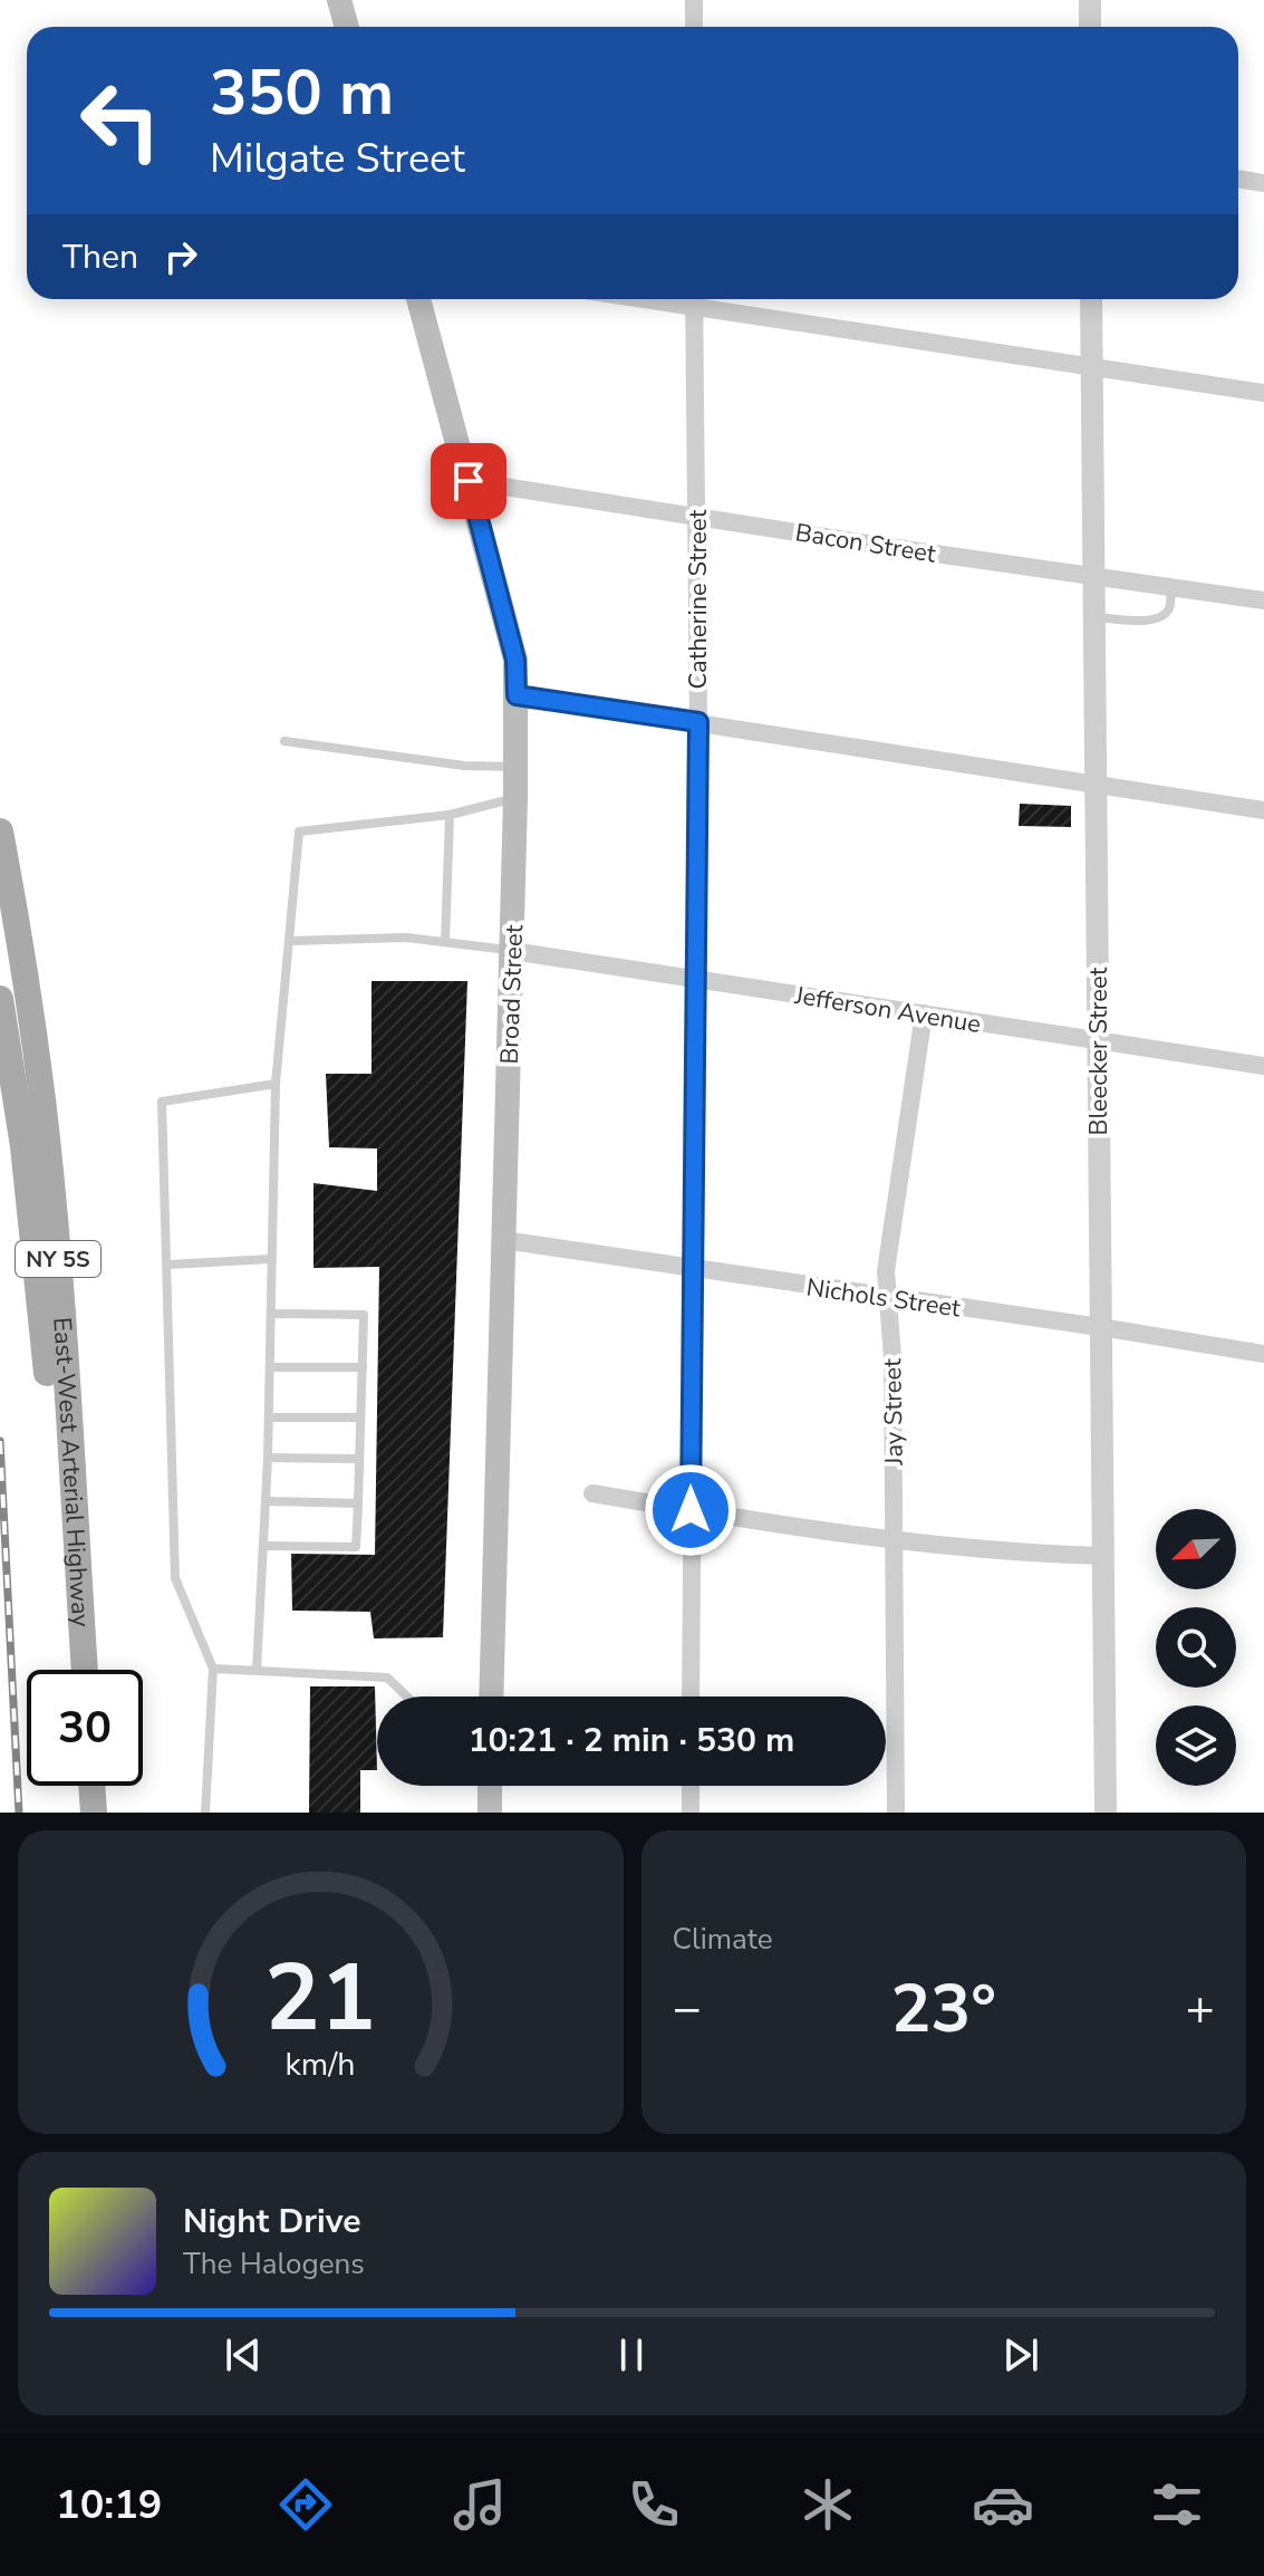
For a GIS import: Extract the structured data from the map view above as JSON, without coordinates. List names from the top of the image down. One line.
{"streets":{"main road":["Broad Street","NY 5S","East-West Arterial Highway"],"street":["Bacon Street","Catherine Street","Jefferson Avenue","Bleecker Street","Nichols Street","Jay Street"]},"crossings":[["Bacon Street","Catherine Street"],["Bacon Street","Broad Street"],["Bacon Street","Bleecker Street"],["Catherine Street","Jefferson Avenue"],["Catherine Street","Nichols Street"],["Broad Street","Jefferson Avenue"],["Broad Street","Nichols Street"],["Jefferson Avenue","Bleecker Street"],["Jefferson Avenue","Jay Street"],["Bleecker Street","Nichols Street"],["Nichols Street","Jay Street"]],"north":"bottom left","page":{"turn":["350 m","Milgate Street"],"then":"Then","limit":"30","trip":"10:21 · 2 min · 530 m","tile":"Climate","heat":["−","23°","+"],"song":["Night Drive","The Halogens"],"tabs":"10:19","gauge":["21","km/h"]}}
